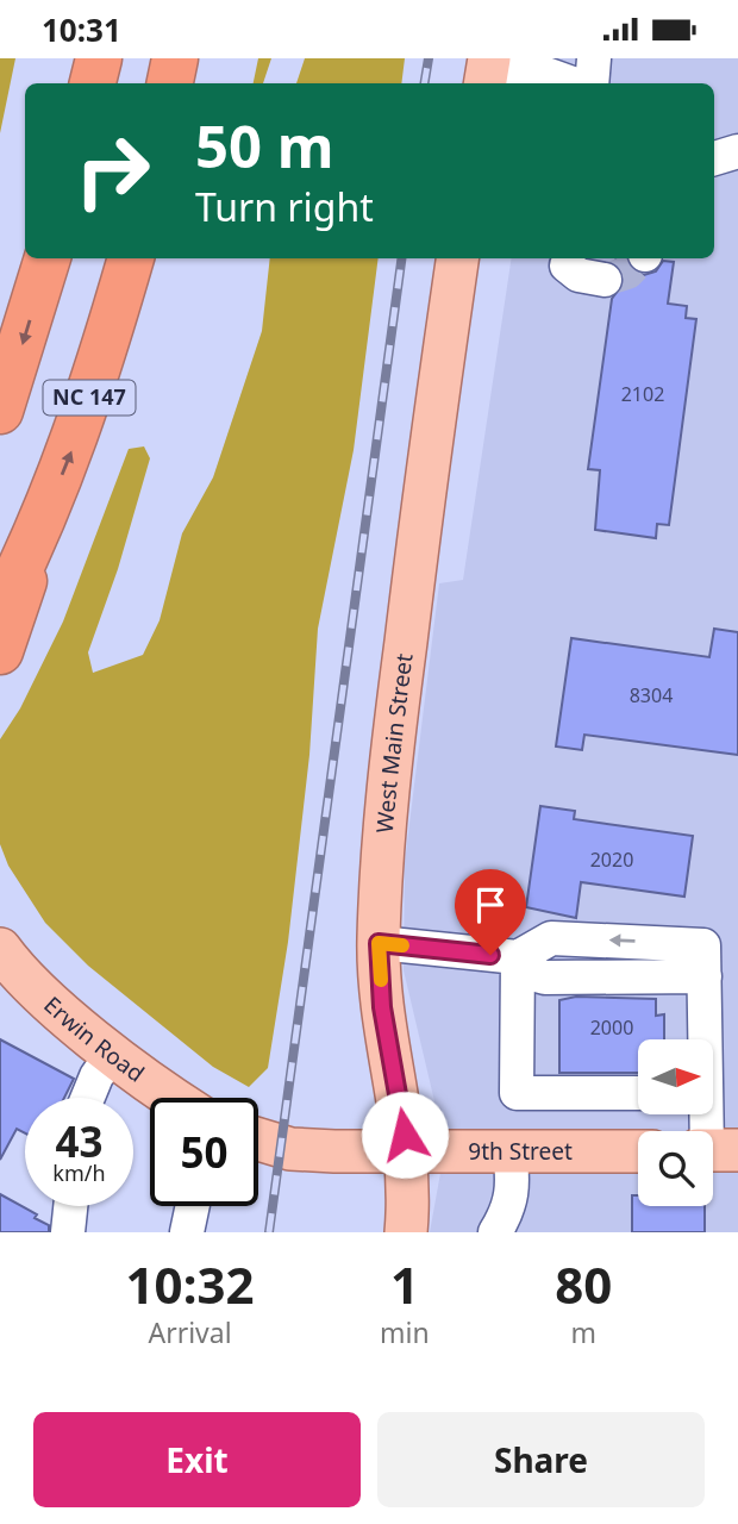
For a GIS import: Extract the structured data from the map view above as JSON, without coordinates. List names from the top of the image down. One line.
{"streets":{"highway":["NC 147"],"main road":["West Main Street","Erwin Road","9th Street"]},"crossings":[["West Main Street","9th Street"]],"house_numbers":["2102","8304","2020","2000"],"north":"right","page":{"status":"10:31","turn":["50 m","Turn right"],"speed":"43 km/h","limit":"50","eta":["10:32","Arrival","1","min","80","m"],"buttons":["Exit","Share"]}}
